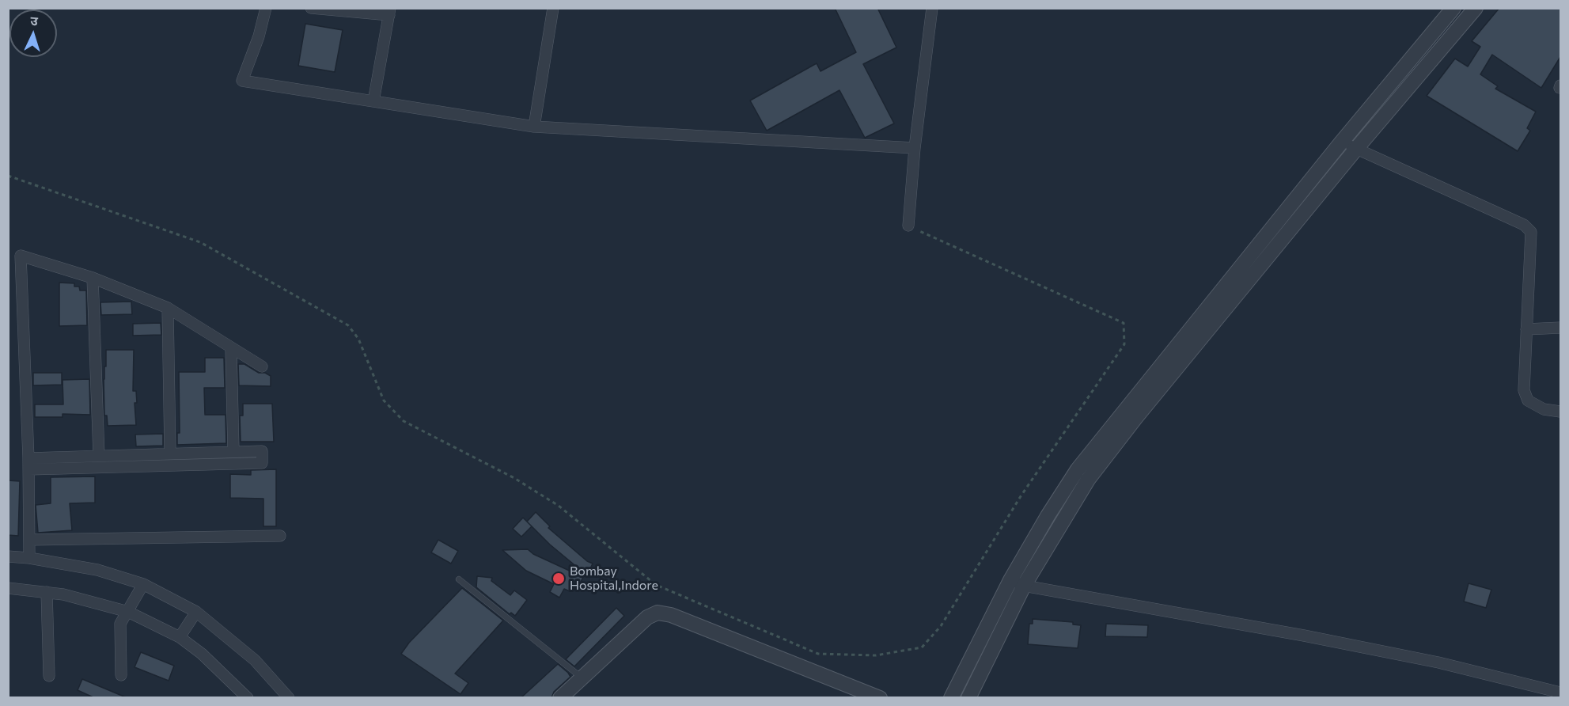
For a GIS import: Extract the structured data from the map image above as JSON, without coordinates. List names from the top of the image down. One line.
{"places":["Bombay Hospital,Indore"],"north":"top"}
